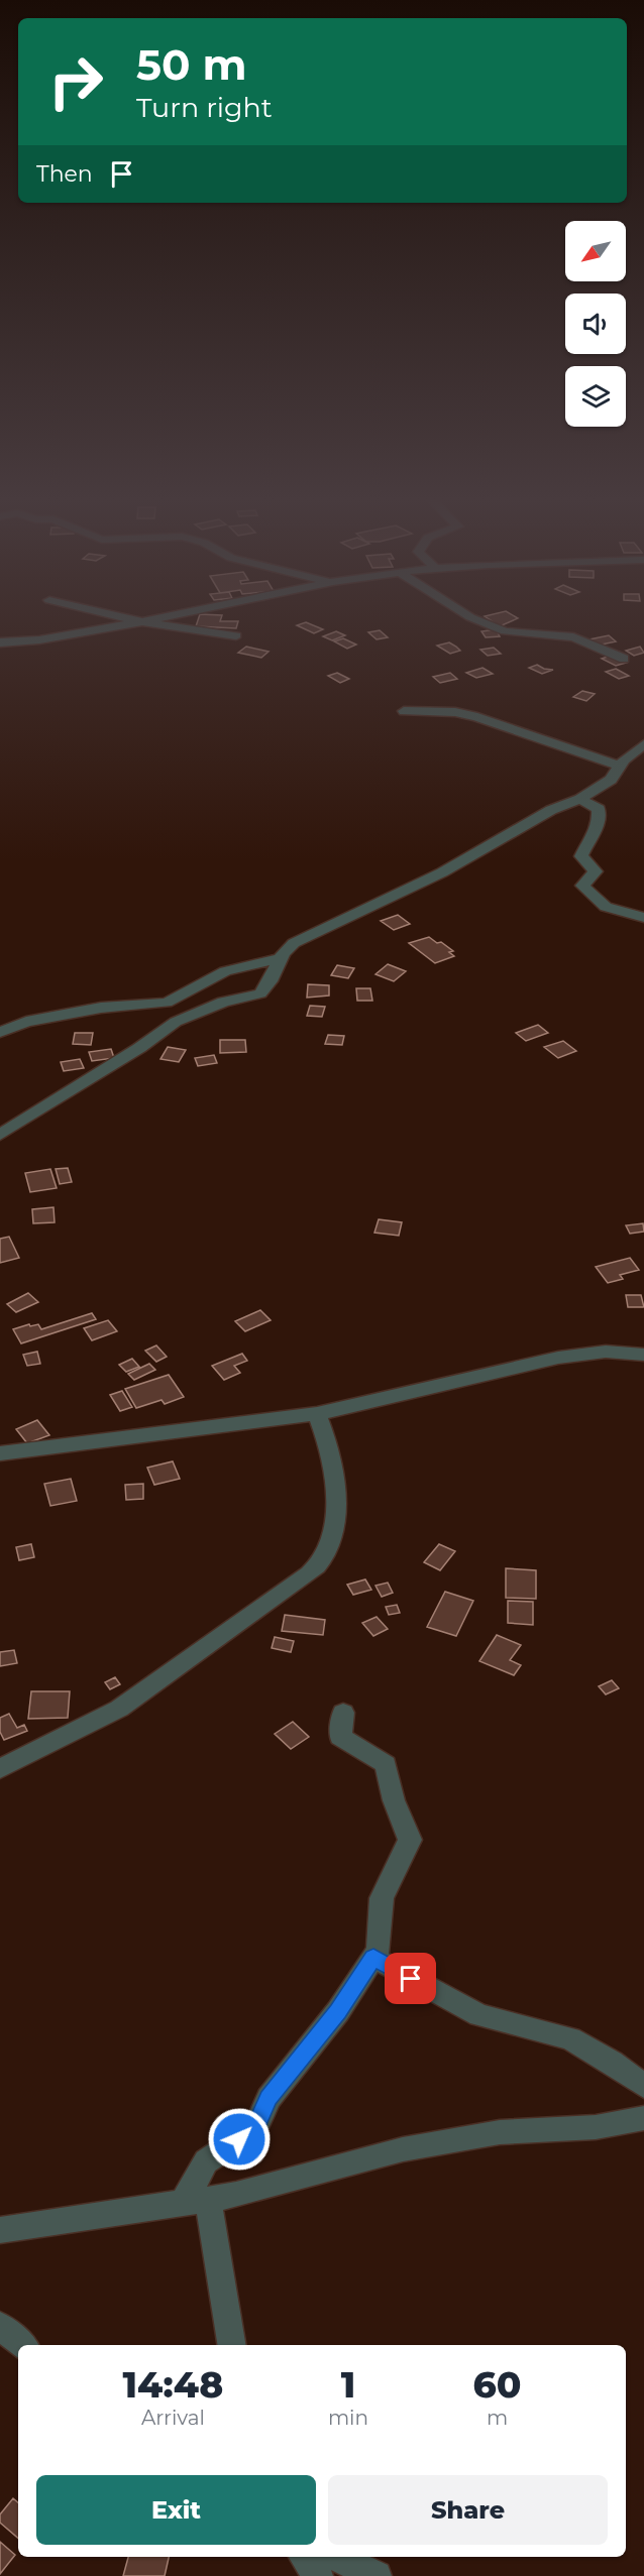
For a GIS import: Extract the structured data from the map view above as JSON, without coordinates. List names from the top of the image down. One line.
{"north":"bottom left","page":{"turn":["50 m","Turn right"],"then":"Then","eta":["14:48","Arrival","1","min","60","m"],"buttons":["Exit","Share"]}}
